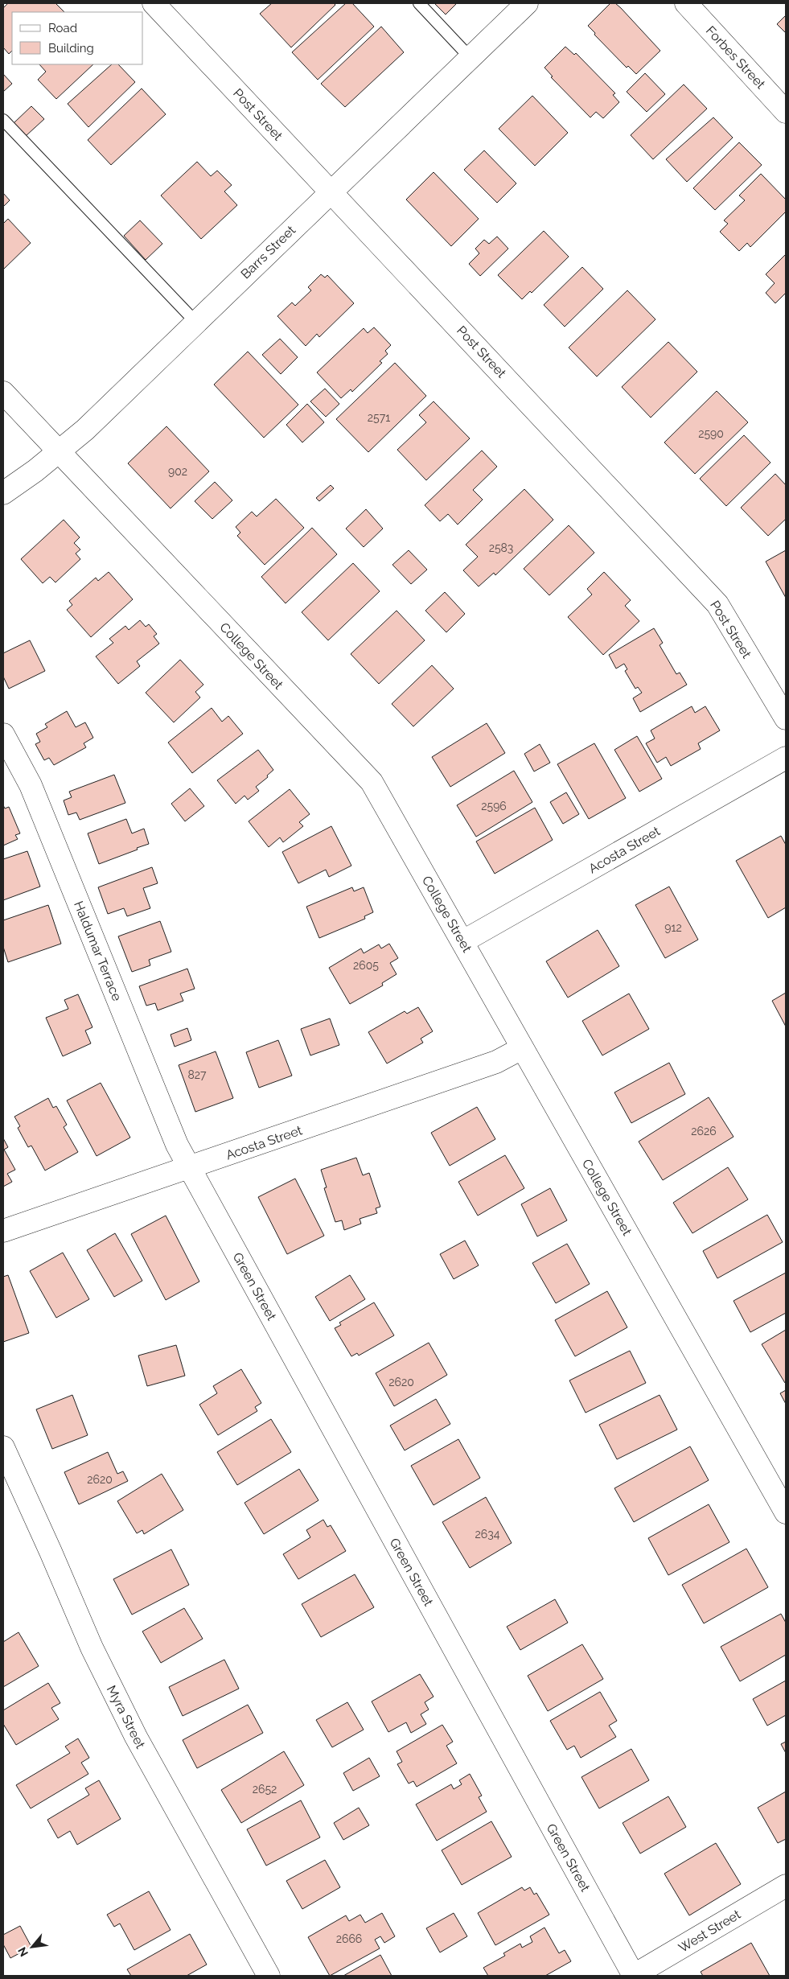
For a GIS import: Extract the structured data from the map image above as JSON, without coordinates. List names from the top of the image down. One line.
{"streets":{"street":["Forbes Street","Post Street","Barrs Street","College Street","Acosta Street","Haldumar Terrace","Green Street","Myra Street","West Street"]},"crossings":[["Post Street","Barrs Street"],["Barrs Street","College Street"],["College Street","Acosta Street"],["Acosta Street","Haldumar Terrace"],["Acosta Street","Green Street"],["Haldumar Terrace","Green Street"],["Green Street","West Street"]],"house_numbers":["2571","2590","902","2583","2596","912","2605","827","2626","2620","2620","2634","2652","2666"],"legend":["Road","Building"],"north":"bottom left"}
